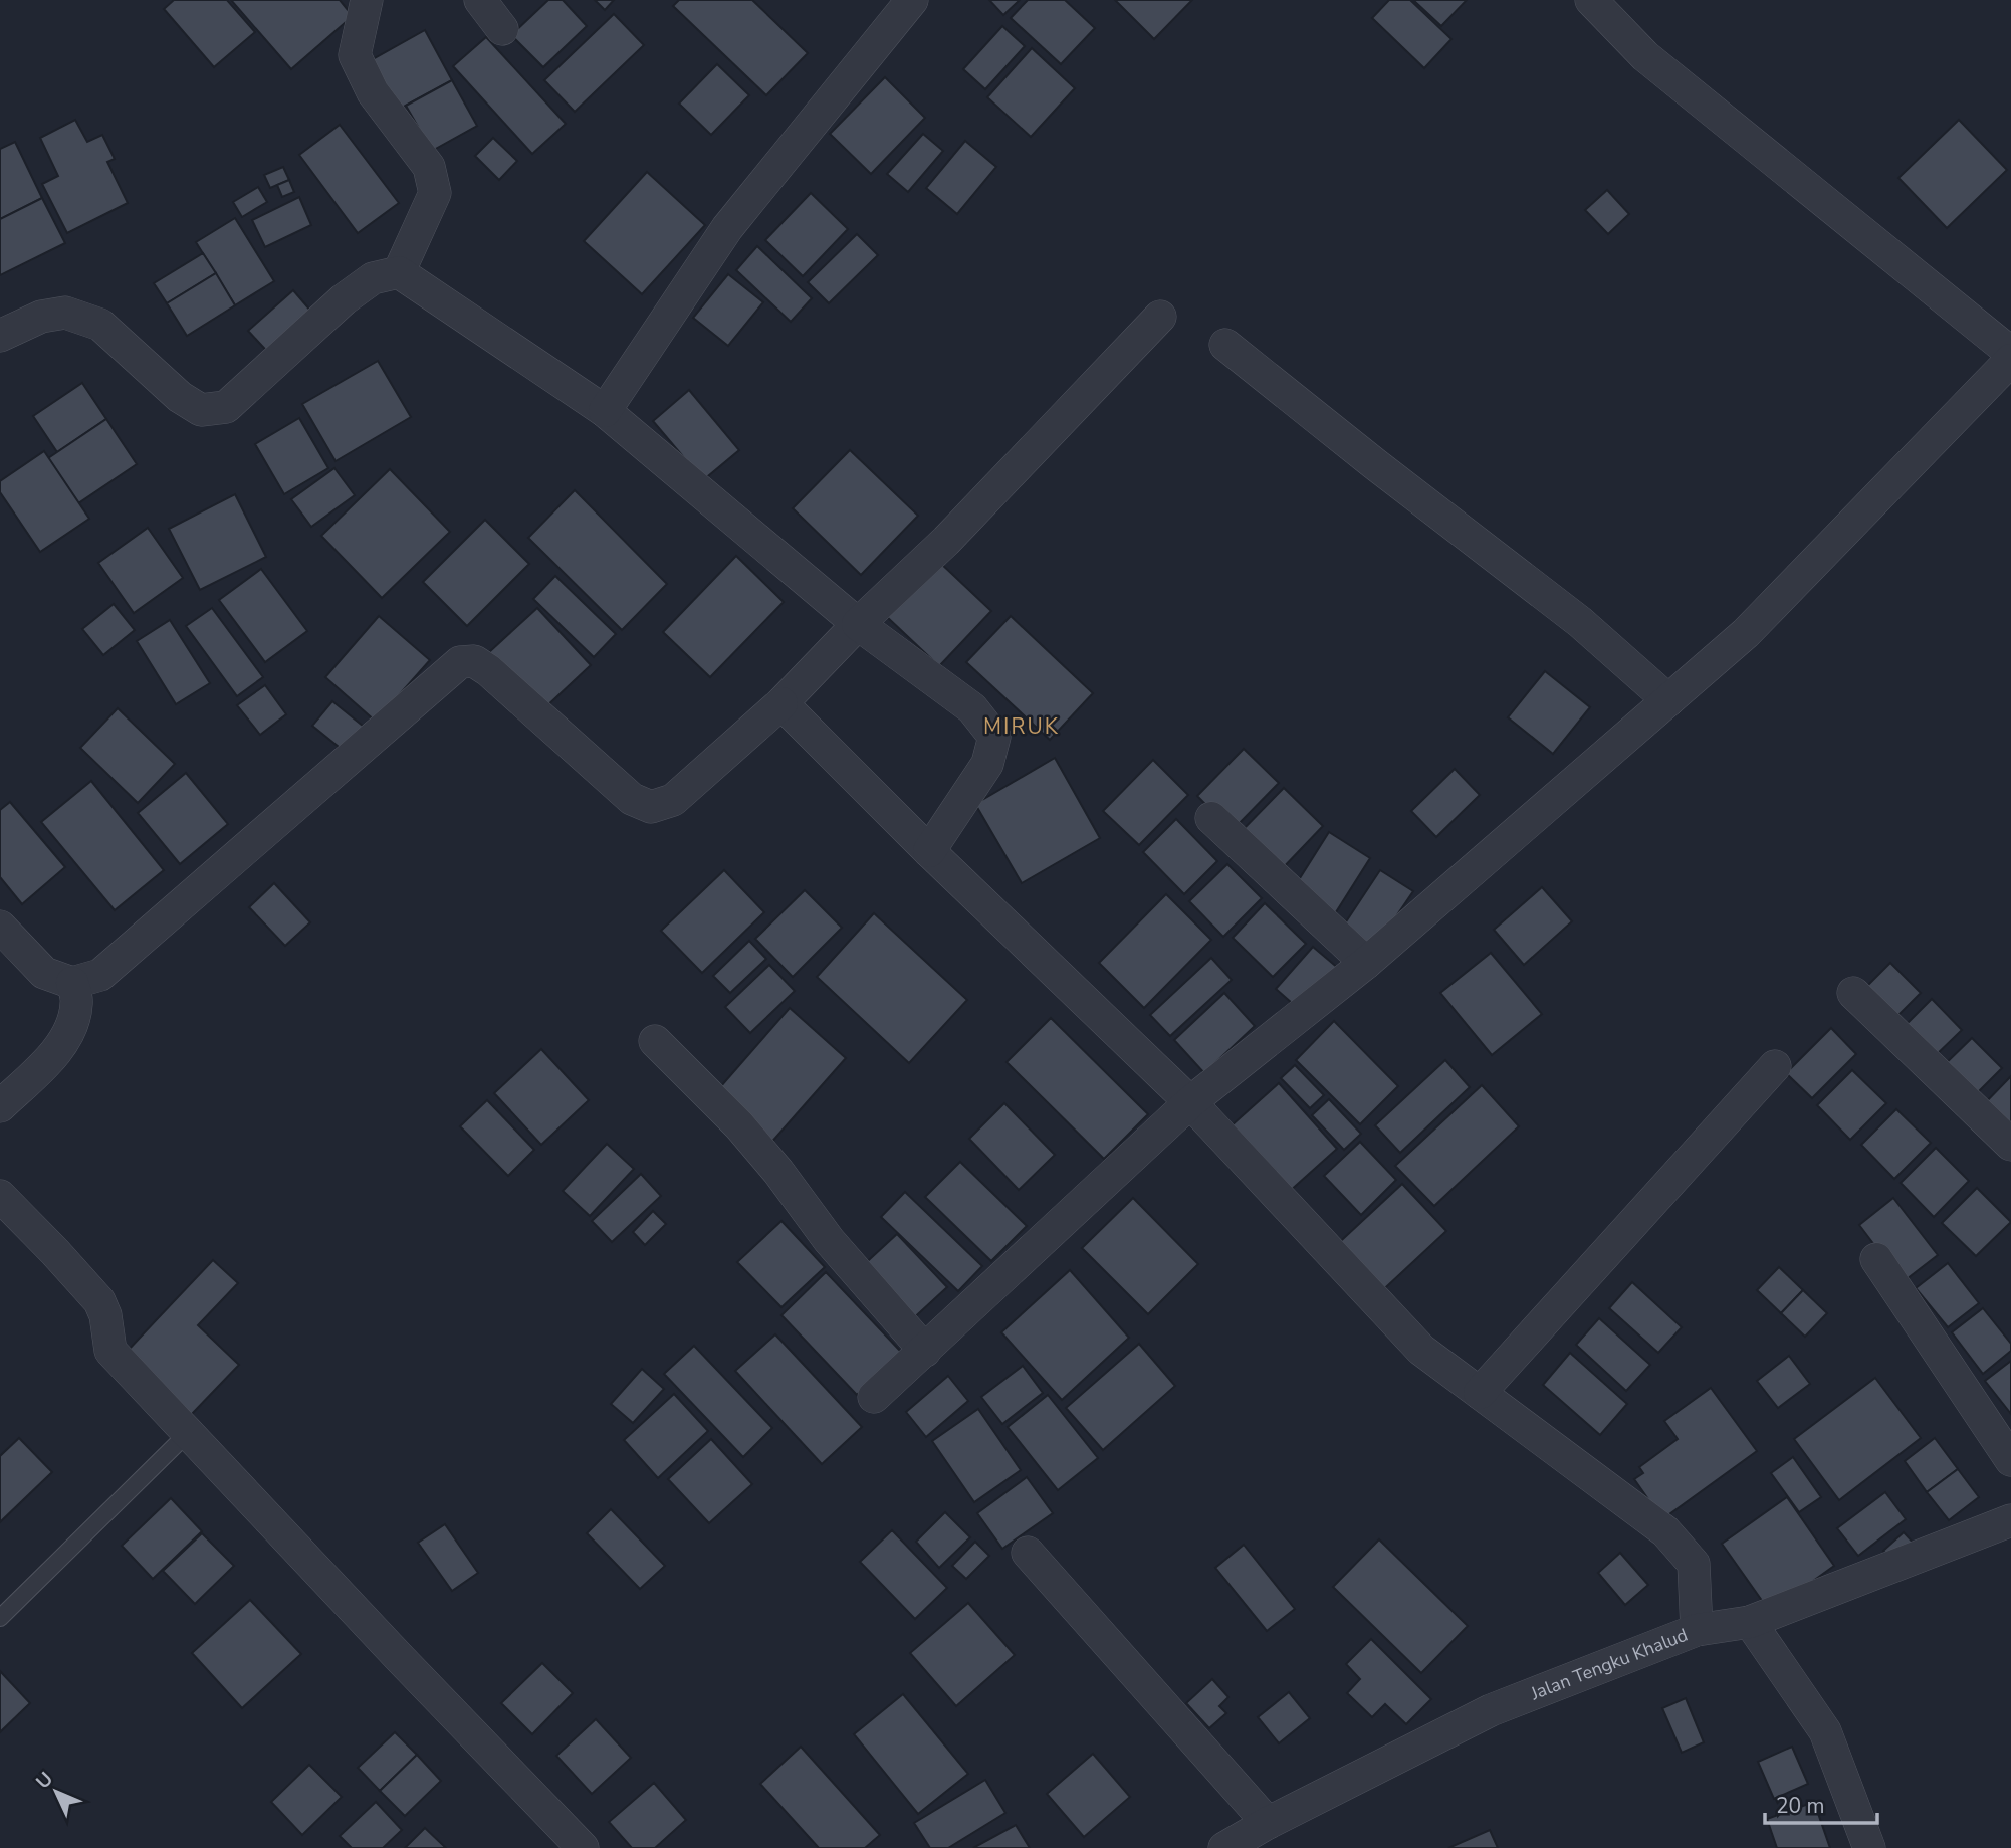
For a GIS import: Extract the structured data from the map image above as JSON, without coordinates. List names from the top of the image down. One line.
{"streets":{"street":["Jalan Tengku Khalud"]},"districts":["MIRUK"],"scale_bar":"20 m","north":"top left"}
